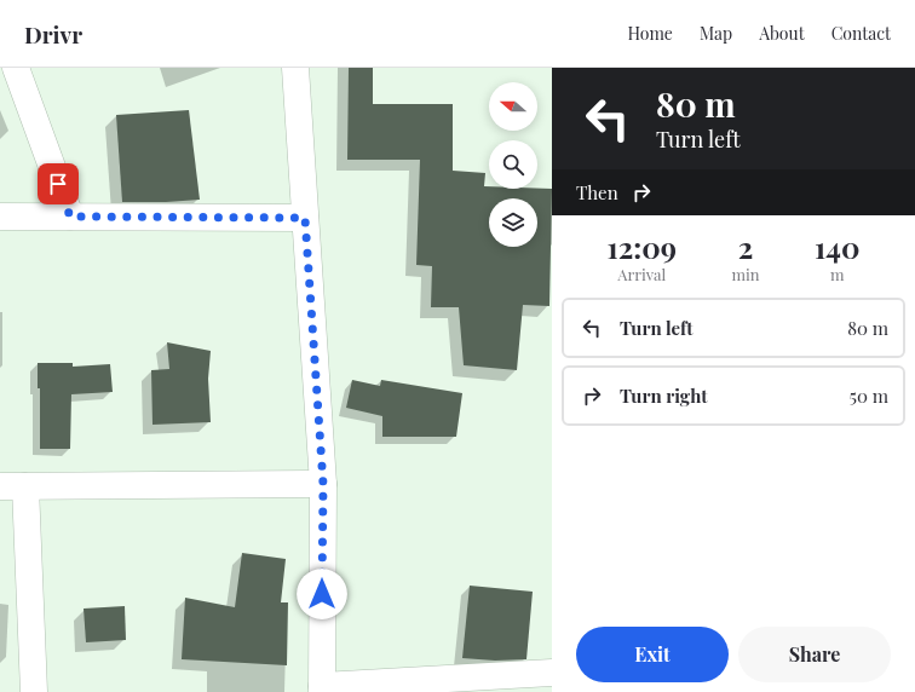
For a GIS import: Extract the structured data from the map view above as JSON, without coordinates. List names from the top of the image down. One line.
{"north":"left","page":{"header":"Drivr","nav":["Home","Map","About","Contact"],"turn":["80 m","Turn left"],"then":"Then","eta":["12:09","Arrival","2","min","140","m"],"list":[{"name":"Turn left","value":"80 m"},{"name":"Turn right","value":"50 m"}],"buttons":["Exit","Share"]}}
